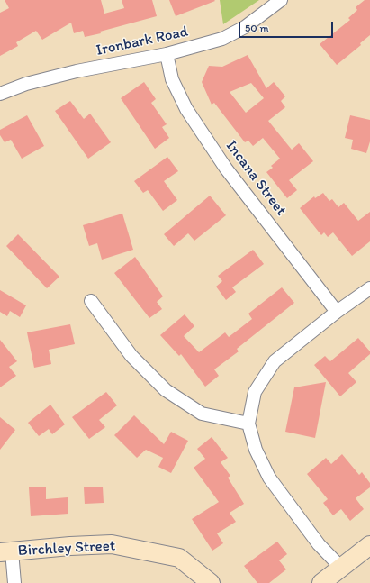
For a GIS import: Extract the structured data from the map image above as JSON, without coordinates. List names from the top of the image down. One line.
{"streets":{"street":["Ironbark Road","Incana Street","Birchley Street"]},"crossings":[["Ironbark Road","Incana Street"]],"scale_bar":"50 m"}
